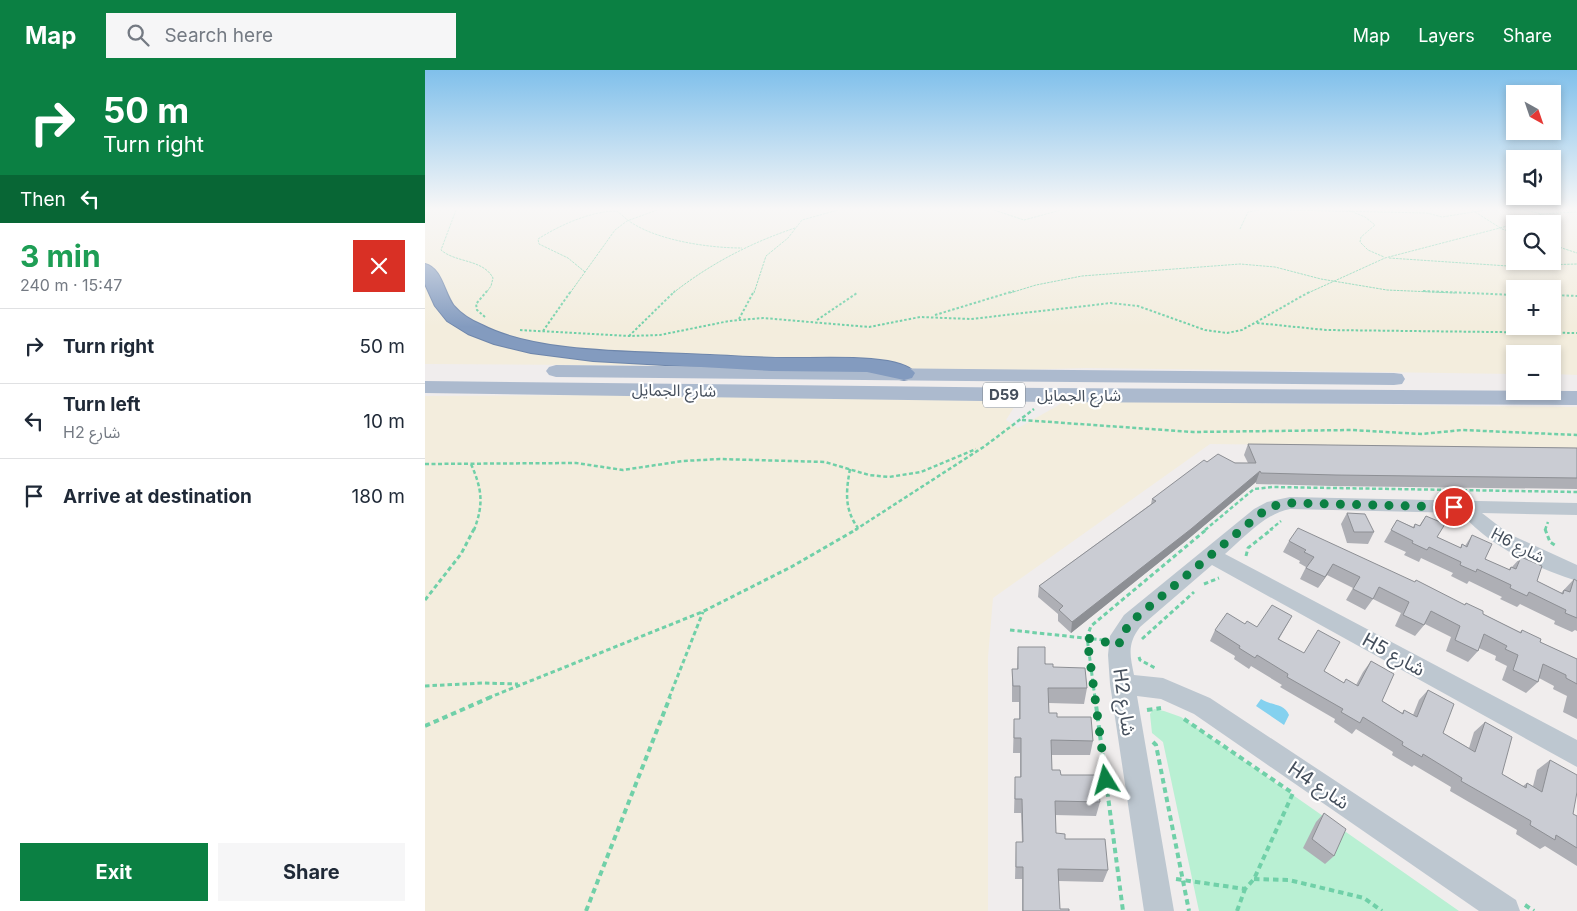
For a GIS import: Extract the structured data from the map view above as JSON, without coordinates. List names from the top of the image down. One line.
{"streets":{"main road":["شارع الجمايل","D59"],"street":["H6 شارع","H5 شارع","H2 شارع","H4 شارع"]},"crossings":[["H6 شارع","H2 شارع"],["H5 شارع","H2 شارع"],["H2 شارع","H4 شارع"]],"north":"bottom right","page":{"header":"Map","search":"Search here","nav":["Map","Layers","Share"],"turn":["50 m","Turn right"],"map_buttons":["+","−"],"then":"Then","heading":["3 min","240 m · 15:47"],"list":[{"name":"Turn right","value":"50 m"},{"name":"Turn left","note":"H2 شارع","value":"10 m"},{"name":"Arrive at destination","value":"180 m"}],"buttons":["Exit","Share"]}}
